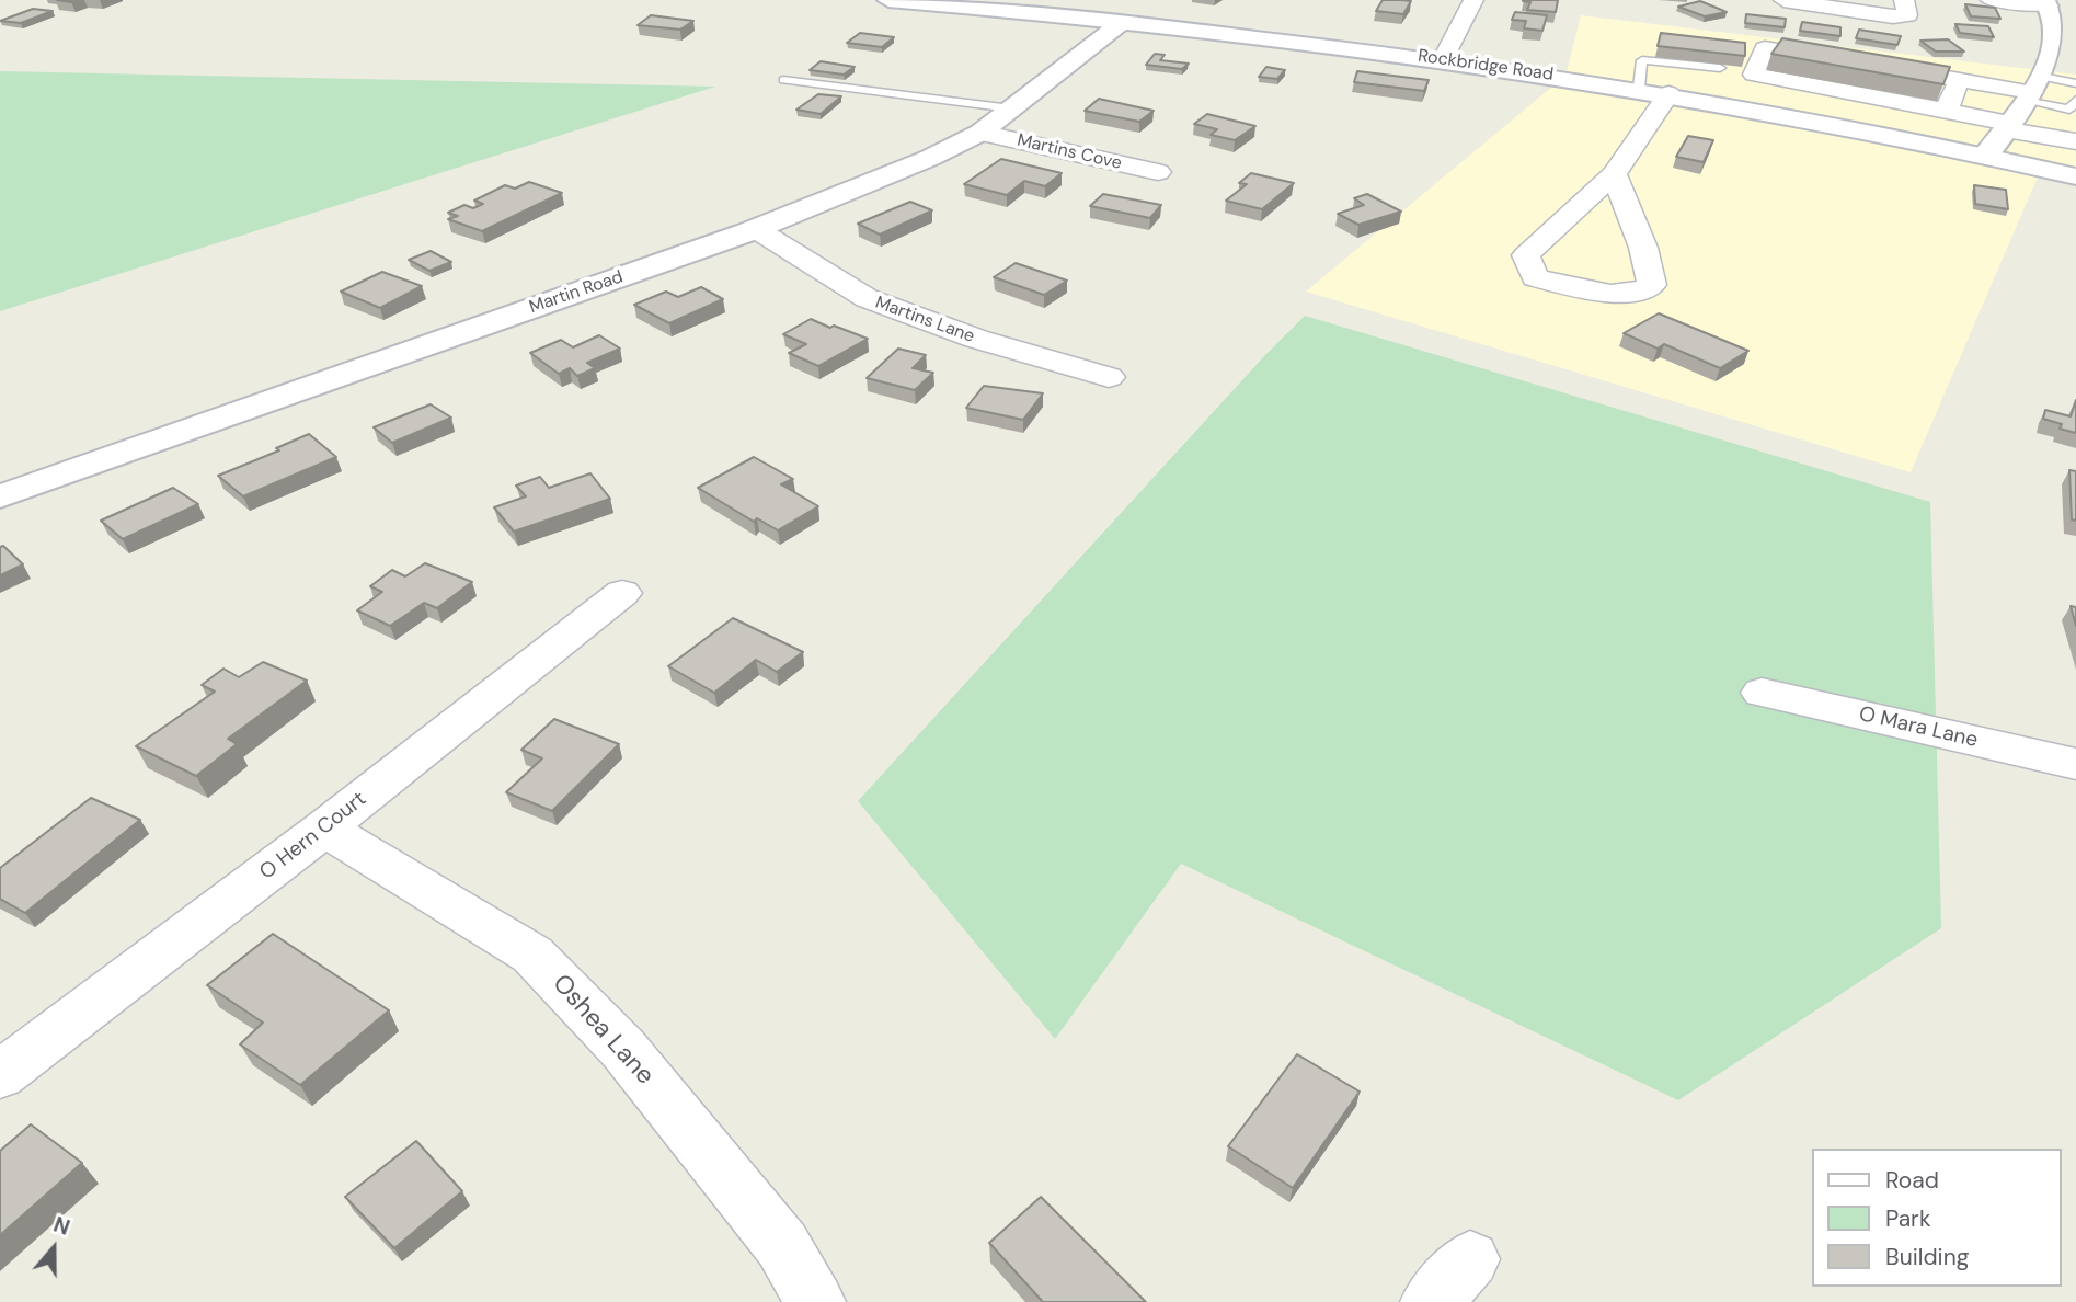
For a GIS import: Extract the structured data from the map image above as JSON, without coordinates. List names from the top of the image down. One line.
{"streets":{"street":["Rockbridge Road","Martins Cove","Martin Road","Martins Lane","O Mara Lane","O Hern Court","Oshea Lane"]},"crossings":[["Rockbridge Road","Martin Road"],["Martins Cove","Martin Road"],["Martin Road","Martins Lane"],["O Hern Court","Oshea Lane"]],"legend":["Road","Park","Building"],"north":"top"}
